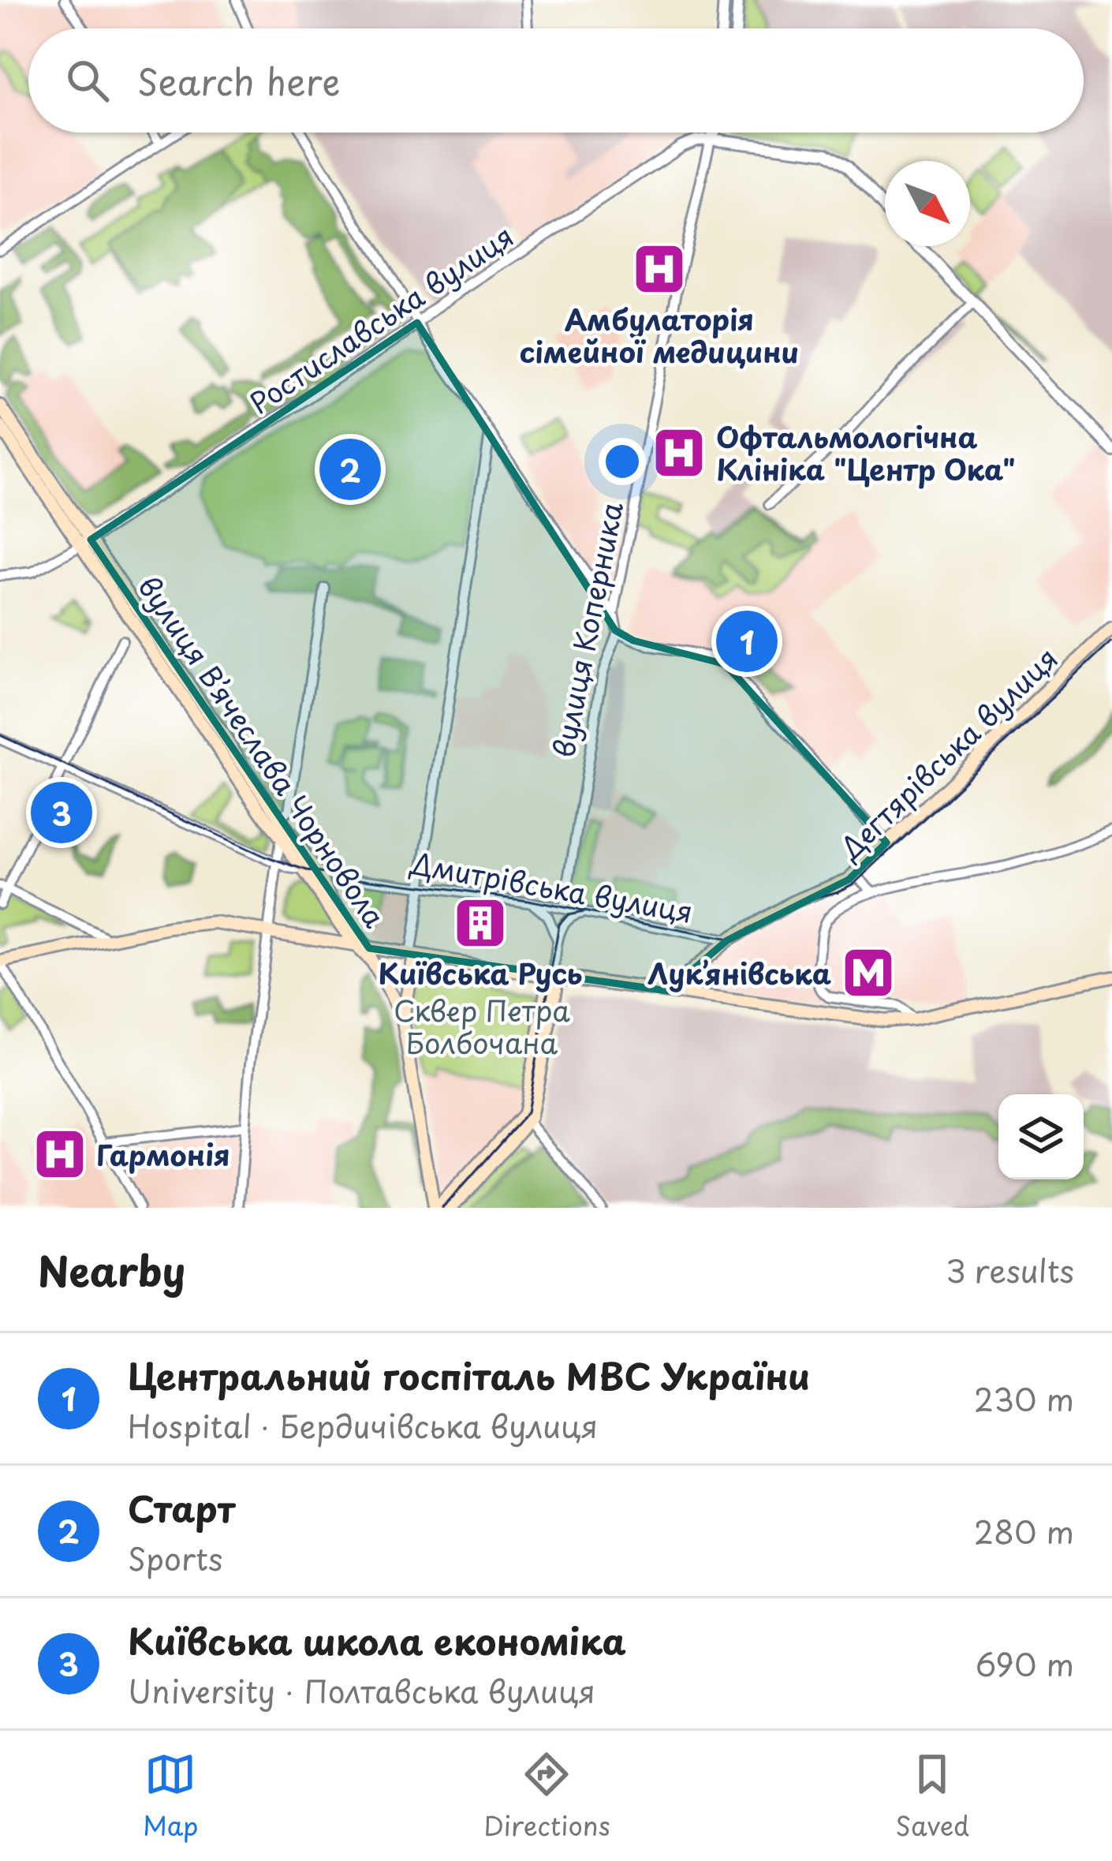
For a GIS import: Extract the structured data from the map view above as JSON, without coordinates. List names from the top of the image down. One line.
{"streets":{"main road":["вулиця Вʼячеслава Чорновола","Дегтярівська вулиця"],"street":["Ростиславська вулиця","вулиця Коперника","Дмитрівська вулиця"]},"crossings":[["Ростиславська вулиця","вулиця Коперника"],["Ростиславська вулиця","вулиця Вʼячеслава Чорновола"],["вулиця Коперника","Дмитрівська вулиця"],["вулиця Вʼячеслава Чорновола","Дмитрівська вулиця"],["Дегтярівська вулиця","Дмитрівська вулиця"]],"parks":["Сквер Петра Болбочана"],"places":{"hospital":["Амбулаторія сімейної медицини","Офтальмологічна Клініка \"Центр Ока\"","Гармонія"],"building":["Київська Русь"],"metro station":["Лукʼянівська"]},"north":"bottom right","page":{"search":"Search here","pins":["2","1","3"],"heading":["Nearby","3 results"],"list":[{"mark":"1","name":"Центральний госпіталь МВС України","note":"Hospital · Бердичівська вулиця","value":"230 m"},{"mark":"2","name":"Старт","note":"Sports","value":"280 m"},{"mark":"3","name":"Київська школа економіка","note":"University · Полтавська вулиця","value":"690 m"}],"nav":["Map","Directions","Saved"]}}
